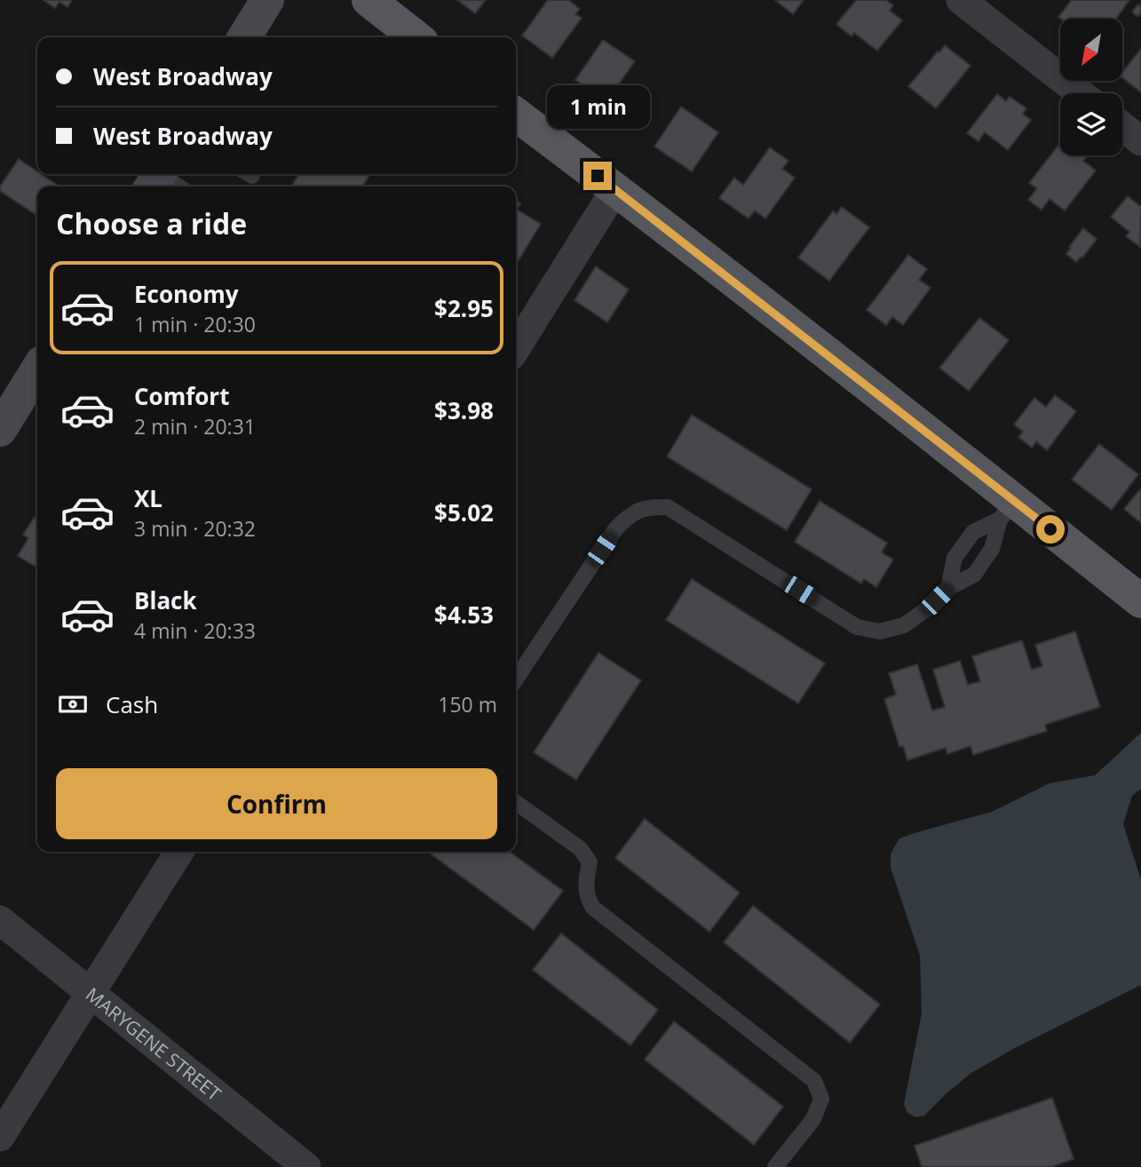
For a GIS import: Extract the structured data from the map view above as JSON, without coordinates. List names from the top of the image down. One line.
{"streets":{"street":["MARYGENE STREET"]},"north":"bottom left","page":{"banner":["West Broadway","West Broadway"],"bubble":"1 min","heading":"Choose a ride","list":[{"name":"Economy","note":"1 min · 20:30","value":"$2.95"},{"name":"Comfort","note":"2 min · 20:31","value":"$3.98"},{"name":"XL","note":"3 min · 20:32","value":"$5.02"},{"name":"Black","note":"4 min · 20:33","value":"$4.53"}],"pay":["Cash","150 m"],"buttons":"Confirm"}}
